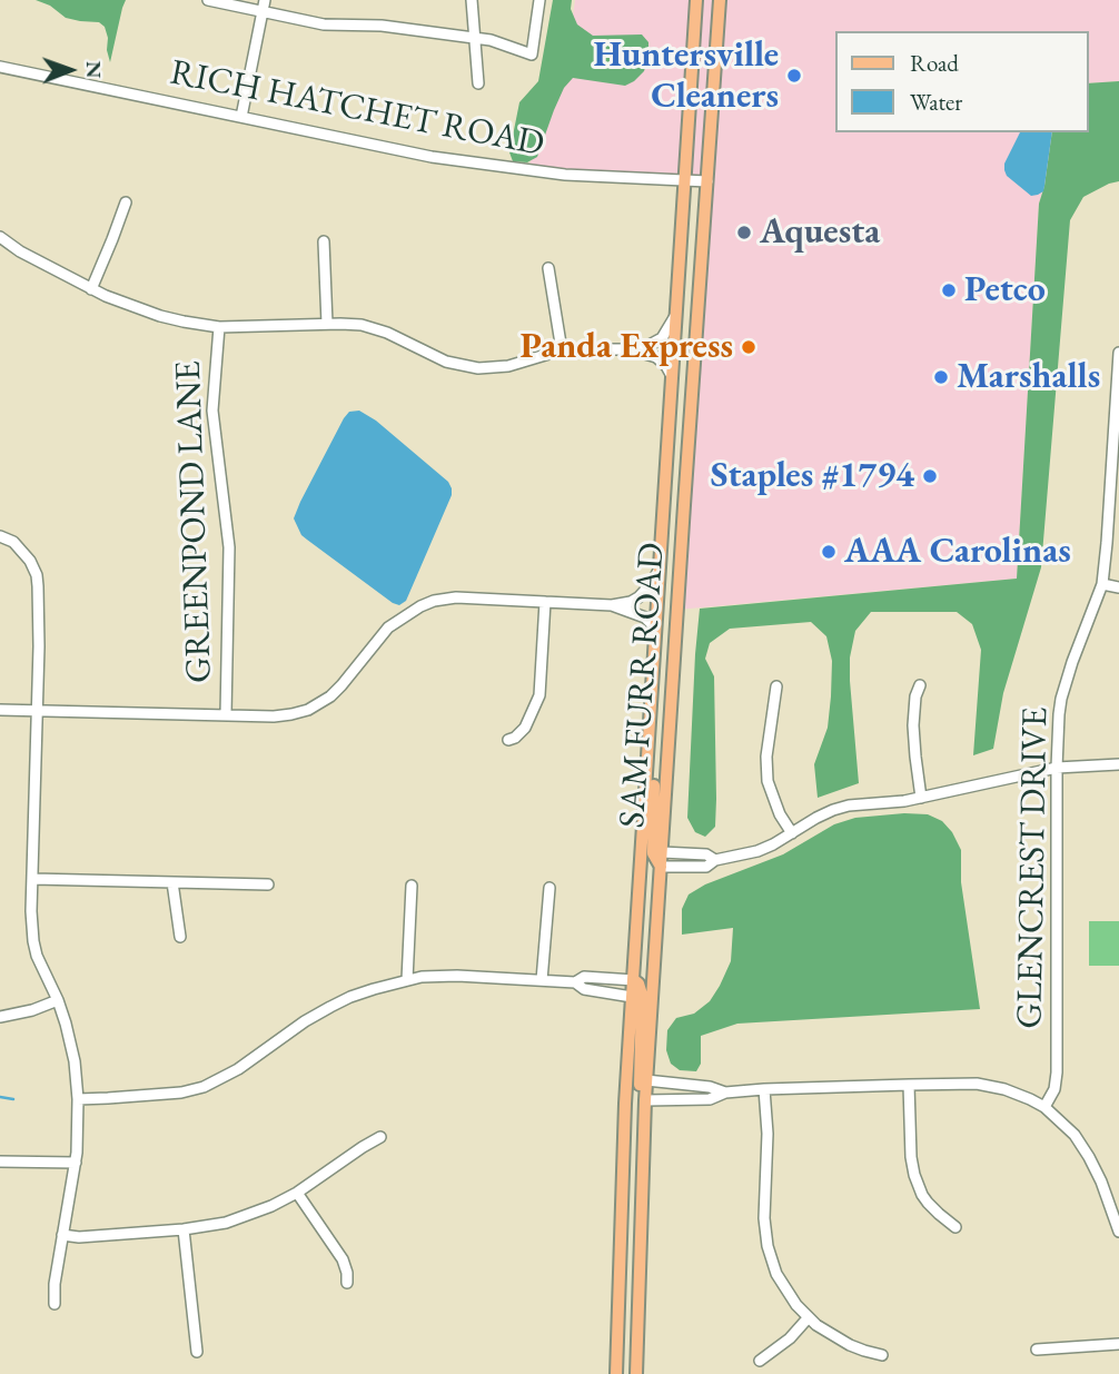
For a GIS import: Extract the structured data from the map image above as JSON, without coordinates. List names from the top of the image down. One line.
{"streets":{"main road":["SAM FURR ROAD"],"street":["RICH HATCHET ROAD","GREENPOND LANE","GLENCREST DRIVE"]},"crossings":[["RICH HATCHET ROAD","SAM FURR ROAD"]],"places":["Huntersville Cleaners","Aquesta","Petco","Panda Express","Marshalls","Staples #1794","AAA Carolinas"],"legend":["Road","Water"],"north":"right"}
